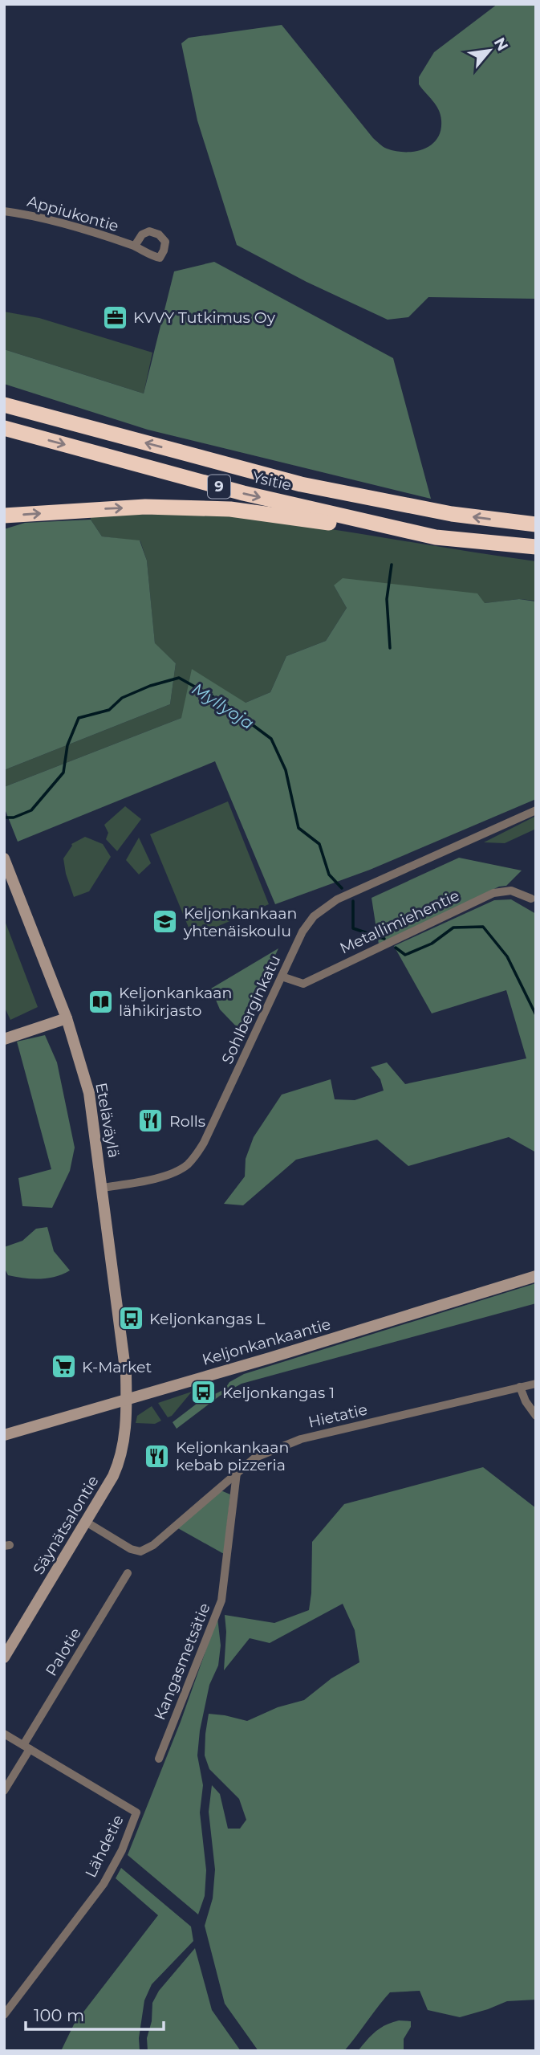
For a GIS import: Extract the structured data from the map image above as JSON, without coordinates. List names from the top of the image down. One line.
{"streets":{"highway":["Ysitie","9"],"main road":["Eteläväylä","Keljonkankaantie","Säynätsalontie"],"street":["Appiukontie","Metallimiehentie","Sohlberginkatu","Hietatie","Palotie","Kangasmetsätie","Lähdetie"]},"crossings":[["Metallimiehentie","Sohlberginkatu"],["Sohlberginkatu","Eteläväylä"],["Eteläväylä","Keljonkankaantie"],["Eteläväylä","Säynätsalontie"],["Keljonkankaantie","Säynätsalontie"],["Hietatie","Säynätsalontie"],["Hietatie","Kangasmetsätie"],["Palotie","Lähdetie"]],"water":["Myllyoja"],"places":{"office":["KVVY Tutkimus Oy"],"school or university":["Keljonkankaan yhtenäiskoulu"],"library":["Keljonkankaan lähikirjasto"],"restaurant":["Rolls","Keljonkankaan kebab pizzeria"],"bus stop":["Keljonkangas L","Keljonkangas 1"],"supermarket":["K-Market"]},"scale_bar":"100 m","north":"top right"}
